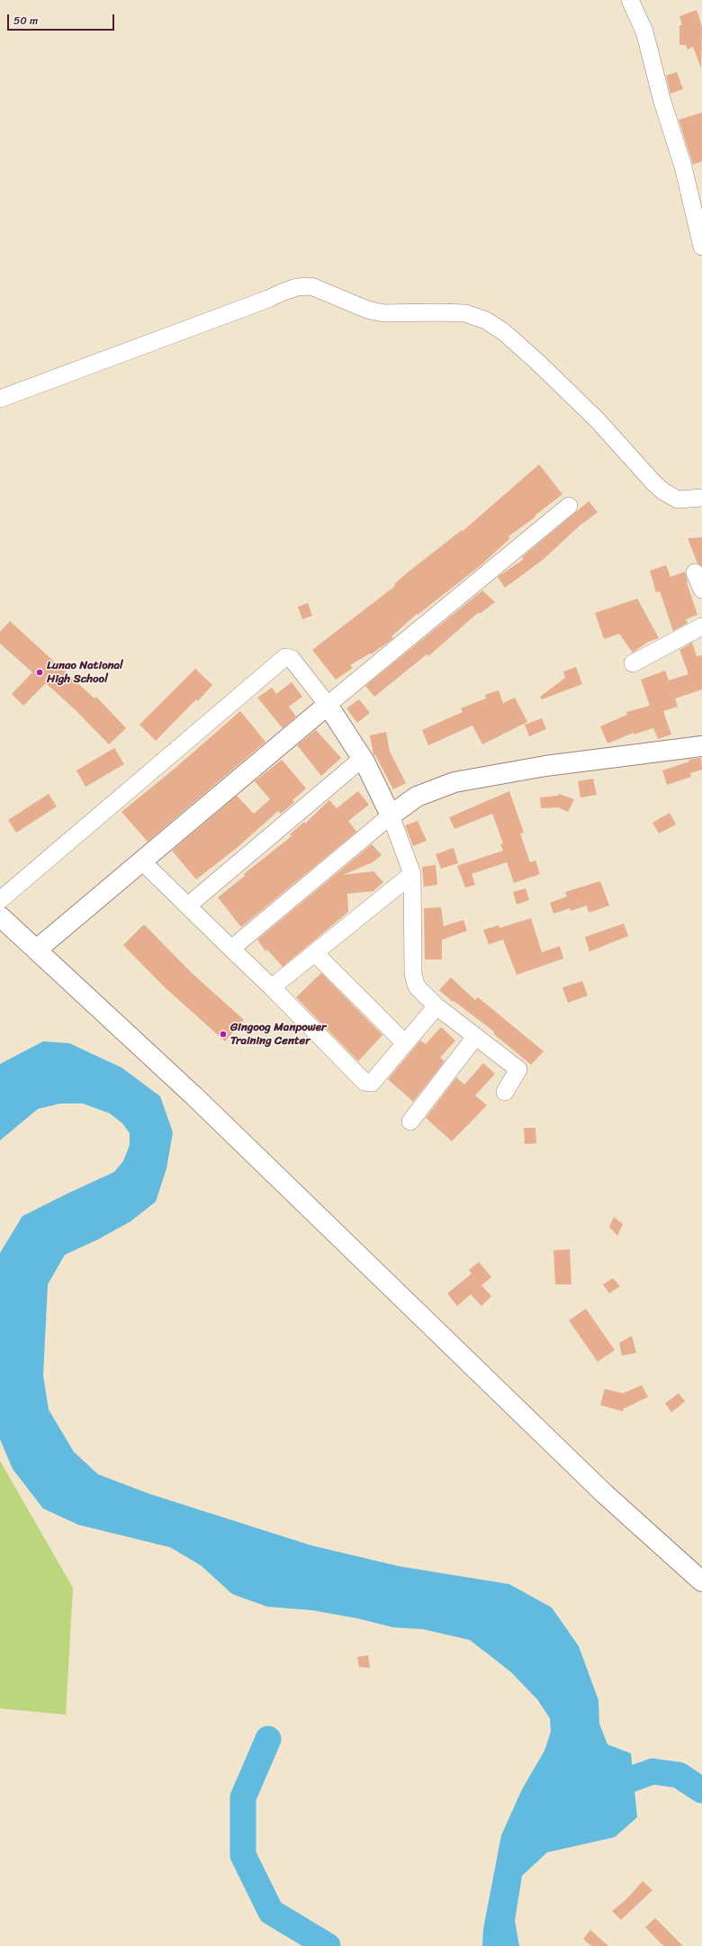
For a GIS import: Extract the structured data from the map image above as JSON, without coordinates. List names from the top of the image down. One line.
{"places":["Lunao National High School","Gingoog Manpower Training Center"],"scale_bar":"50 m"}
